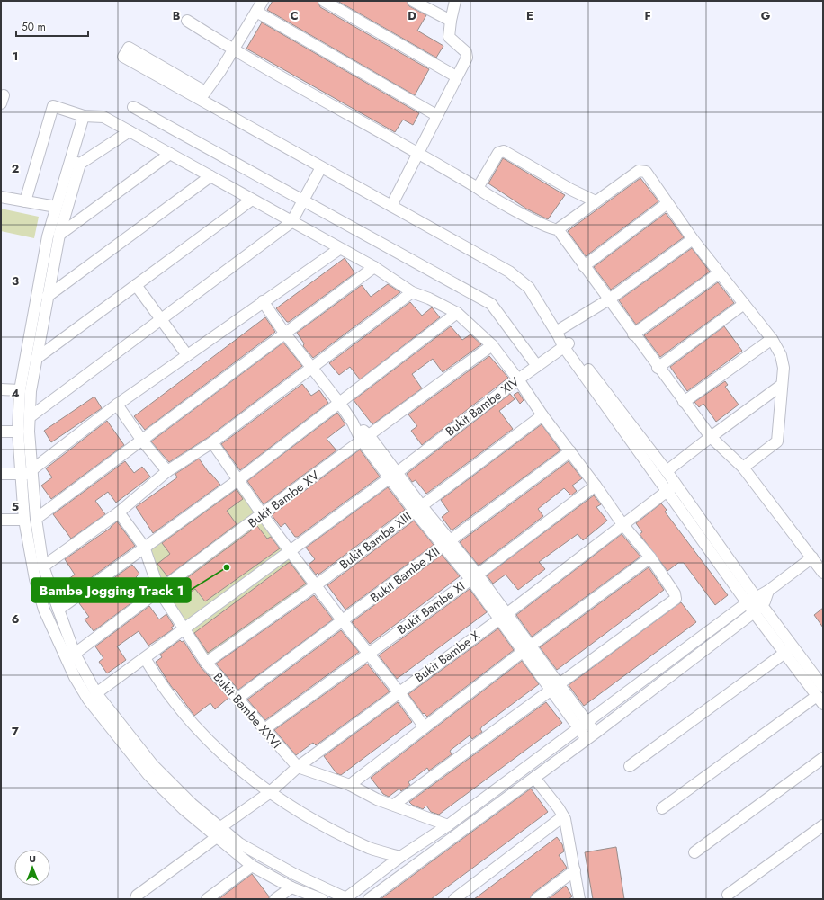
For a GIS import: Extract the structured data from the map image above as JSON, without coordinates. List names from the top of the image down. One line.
{"streets":{"street":["Bukit Bambe XIV","Bukit Bambe XV","Bukit Bambe XIII","Bukit Bambe XII","Bukit Bambe XI","Bukit Bambe X","Bukit Bambe XXVI"]},"crossings":[["Bukit Bambe XIV","Bukit Bambe XXVI"],["Bukit Bambe XV","Bukit Bambe XXVI"],["Bukit Bambe XIII","Bukit Bambe XXVI"],["Bukit Bambe XII","Bukit Bambe XXVI"],["Bukit Bambe XI","Bukit Bambe XXVI"],["Bukit Bambe X","Bukit Bambe XXVI"]],"places":["Bambe Jogging Track 1"],"scale_bar":"50 m","north":"top","grid":{"columns":["B","C","D","E","F","G"],"rows":["1","2","3","4","5","6","7"]}}
